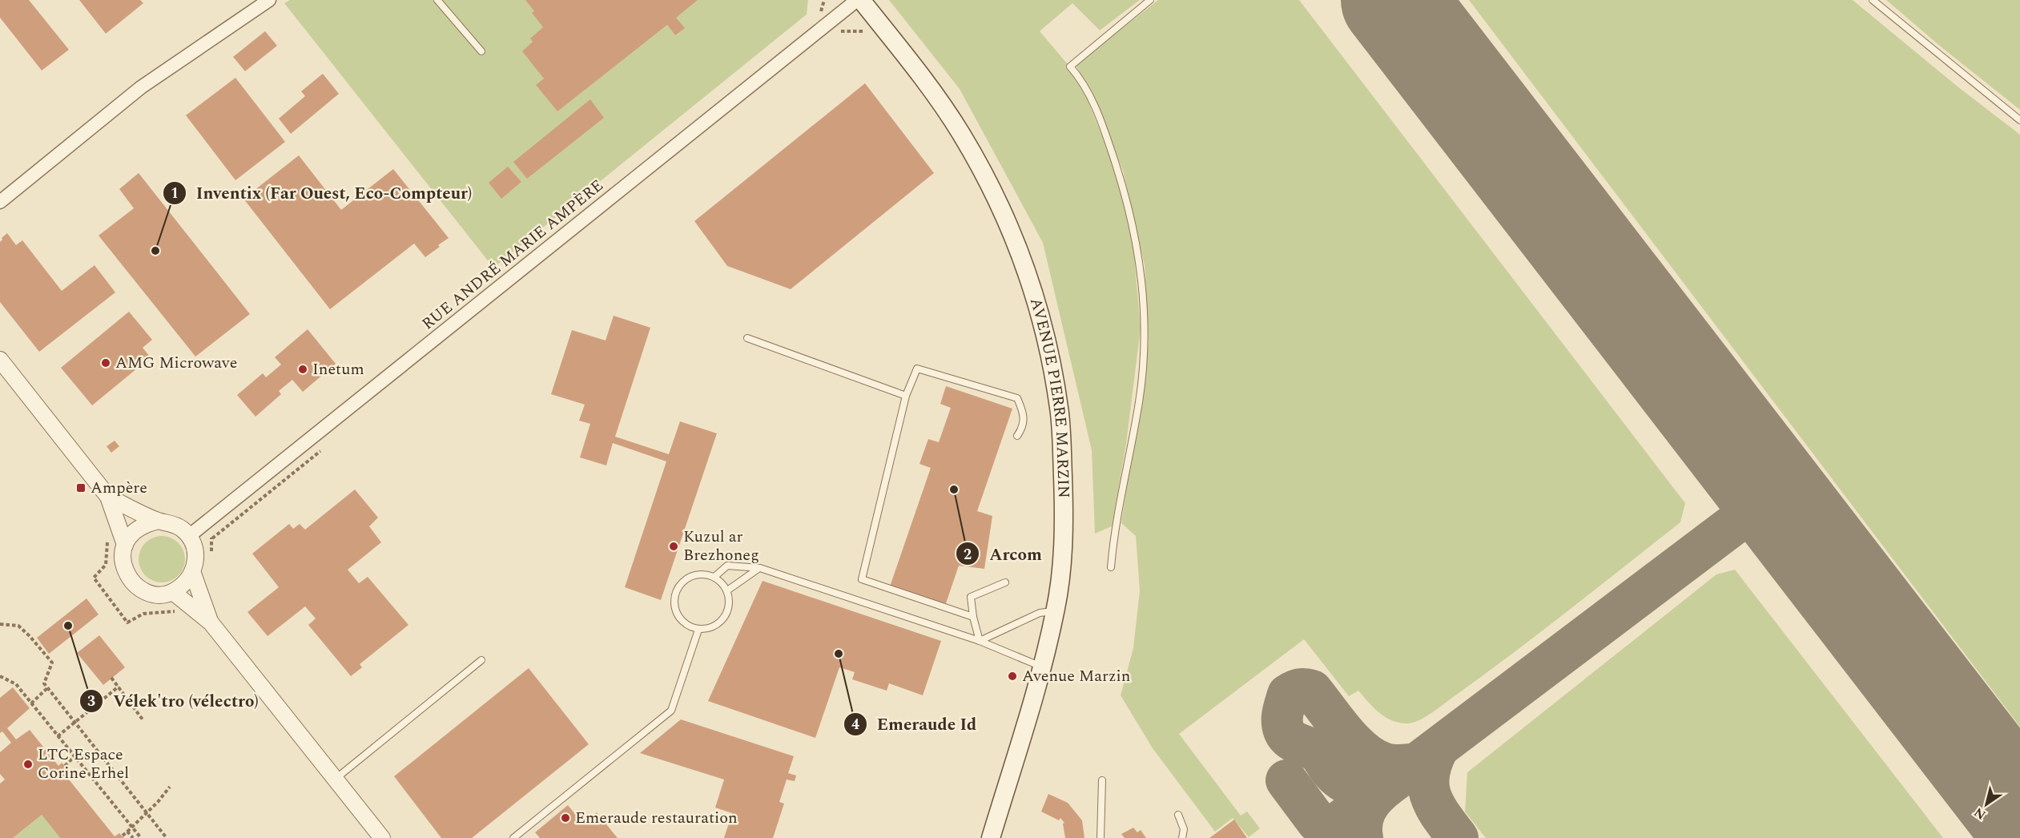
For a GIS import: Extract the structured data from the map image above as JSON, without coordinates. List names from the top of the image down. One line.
{"streets":{"main road":["AVENUE PIERRE MARZIN"],"street":["RUE ANDRÉ MARIE AMPÈRE"]},"places":{"other":["Inventix (Far Ouest, Eco-Compteur)","AMG Microwave","Inetum","Arcom","Kuzul ar Brezhoneg","Vélek'tro (vélectro)","Emeraude Id","Avenue Marzin","LTC Espace Corine Erhel","Emeraude restauration"],"transit":["Ampère"]},"north":"bottom left"}
